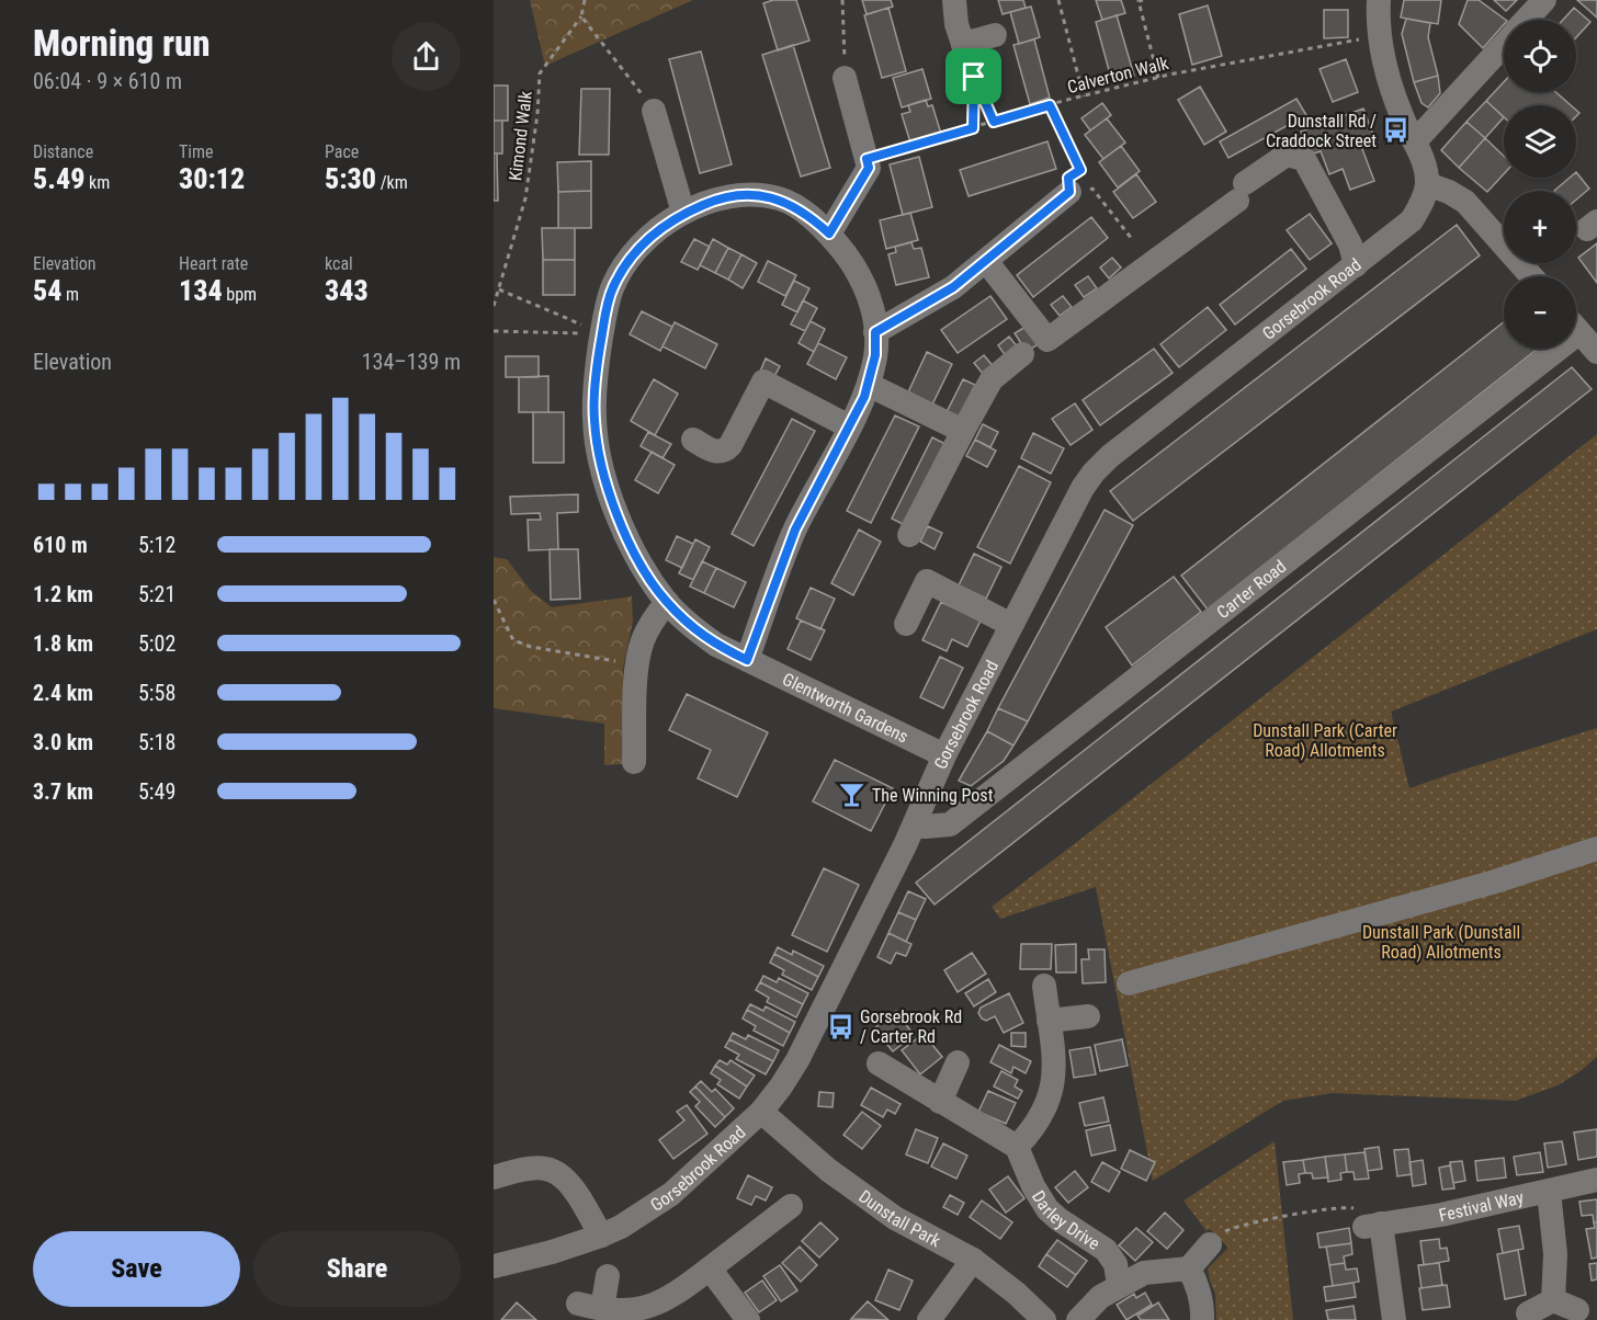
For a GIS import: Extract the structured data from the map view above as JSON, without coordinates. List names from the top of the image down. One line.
{"streets":{"street":["Gorsebrook Road","Carter Road","Glentworth Gardens","Festival Way","Darley Drive","Dunstall Park"],"path":["Calverton Walk","Kimond Walk"]},"crossings":[["Gorsebrook Road","Carter Road"],["Gorsebrook Road","Glentworth Gardens"],["Gorsebrook Road","Dunstall Park"]],"parks":["Dunstall Park (Carter Road) Allotments","Dunstall Park (Dunstall Road) Allotments"],"places":{"bus stop":["Dunstall Rd / Craddock Street","Gorsebrook Rd / Carter Rd"],"bar":["The Winning Post"]},"page":{"heading":["Morning run","06:04 · 9 × 610 m"],"map_buttons":["+","−"],"stats":[["Distance","5.49 km"],["Time","30:12"],["Pace","5:30 /km"],["Elevation","54 m"],["Heart rate","134 bpm"],["kcal","343"]],"chart":["Elevation","134–139 m"],"list":[{"name":"610 m","note":"5:12"},{"name":"1.2 km","note":"5:21"},{"name":"1.8 km","note":"5:02"},{"name":"2.4 km","note":"5:58"},{"name":"3.0 km","note":"5:18"},{"name":"3.7 km","note":"5:49"}],"buttons":["Save","Share"]}}
